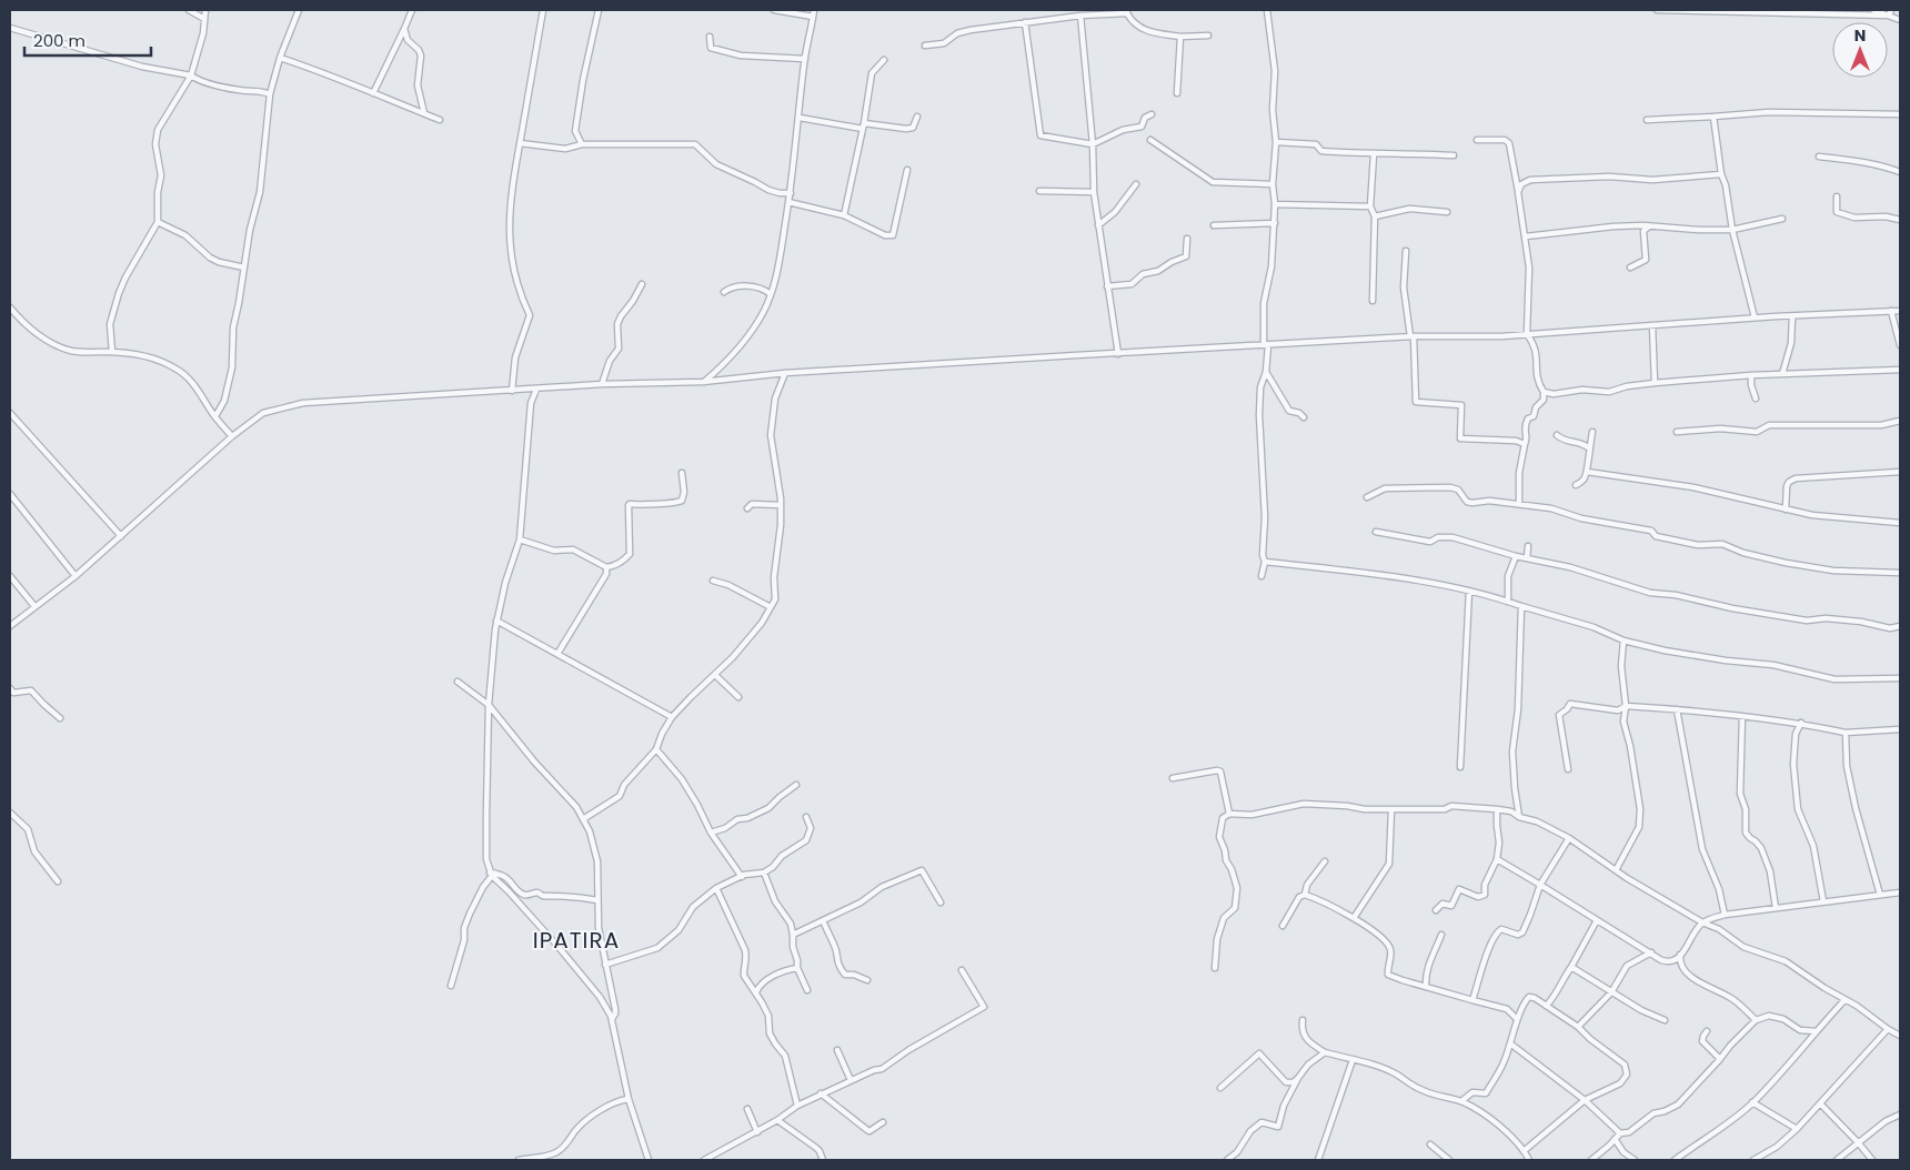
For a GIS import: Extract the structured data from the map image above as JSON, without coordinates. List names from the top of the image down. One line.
{"districts":["IPATIRA"],"scale_bar":"200 m","north":"top"}
